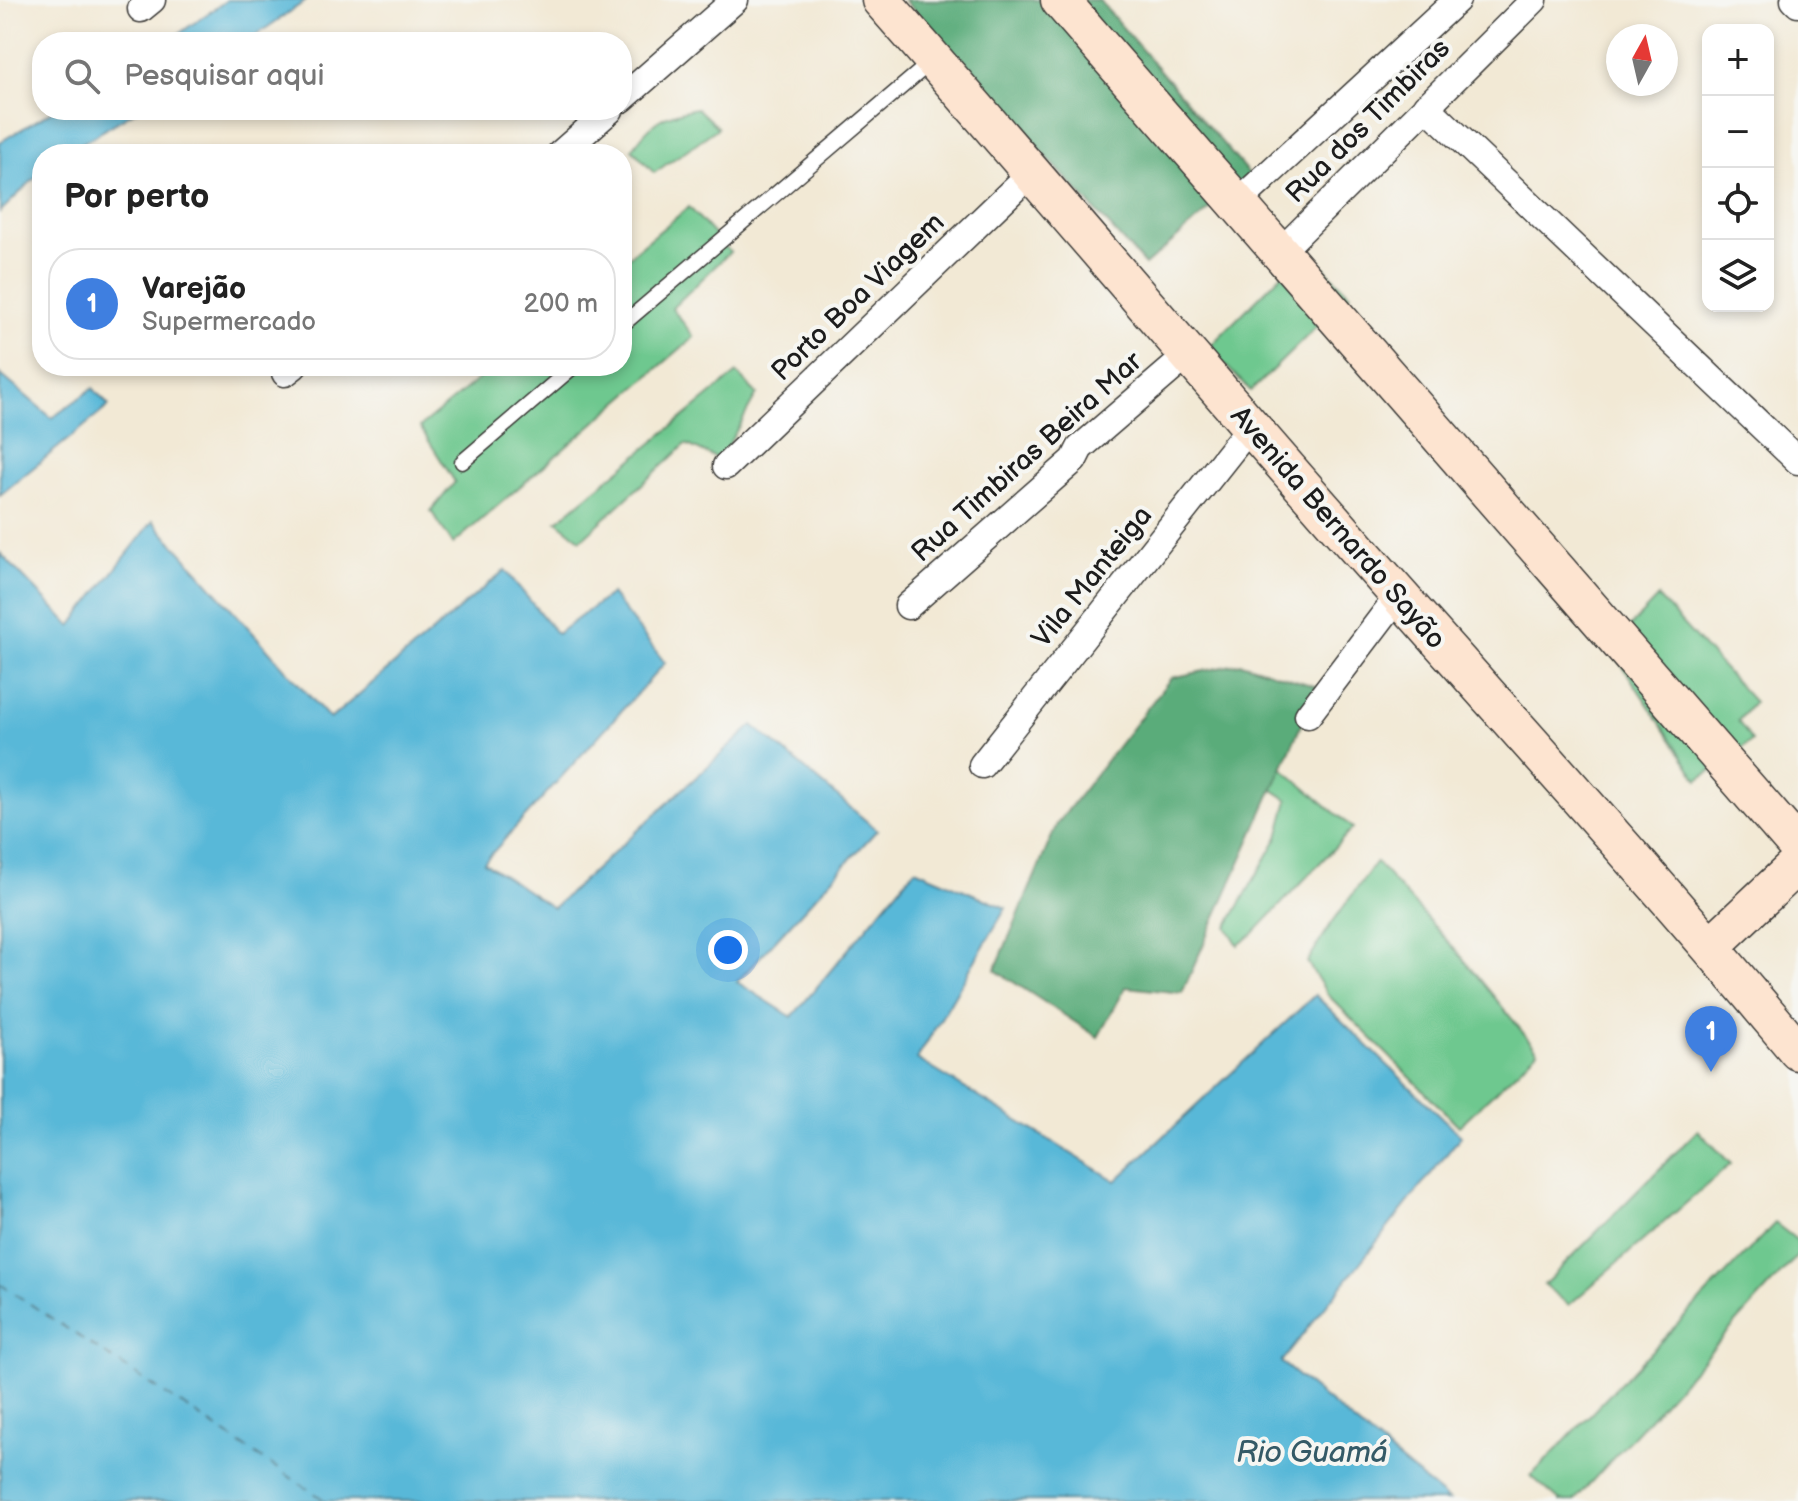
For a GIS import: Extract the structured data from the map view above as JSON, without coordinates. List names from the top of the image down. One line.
{"streets":{"street":["Rua dos Timbiras","Porto Boa Viagem","Rua Timbiras Beira Mar","Avenida Bernardo Sayão","Vila Manteiga"]},"crossings":[["Porto Boa Viagem","Avenida Bernardo Sayão"],["Rua Timbiras Beira Mar","Avenida Bernardo Sayão"],["Avenida Bernardo Sayão","Vila Manteiga"]],"water":["Rio Guamá"],"north":"top","page":{"map_buttons":["+","−"],"search":"Pesquisar aqui","heading":"Por perto","list":[{"mark":"1","name":"Varejão","note":"Supermercado","value":"200 m"}],"pins":"1"}}
